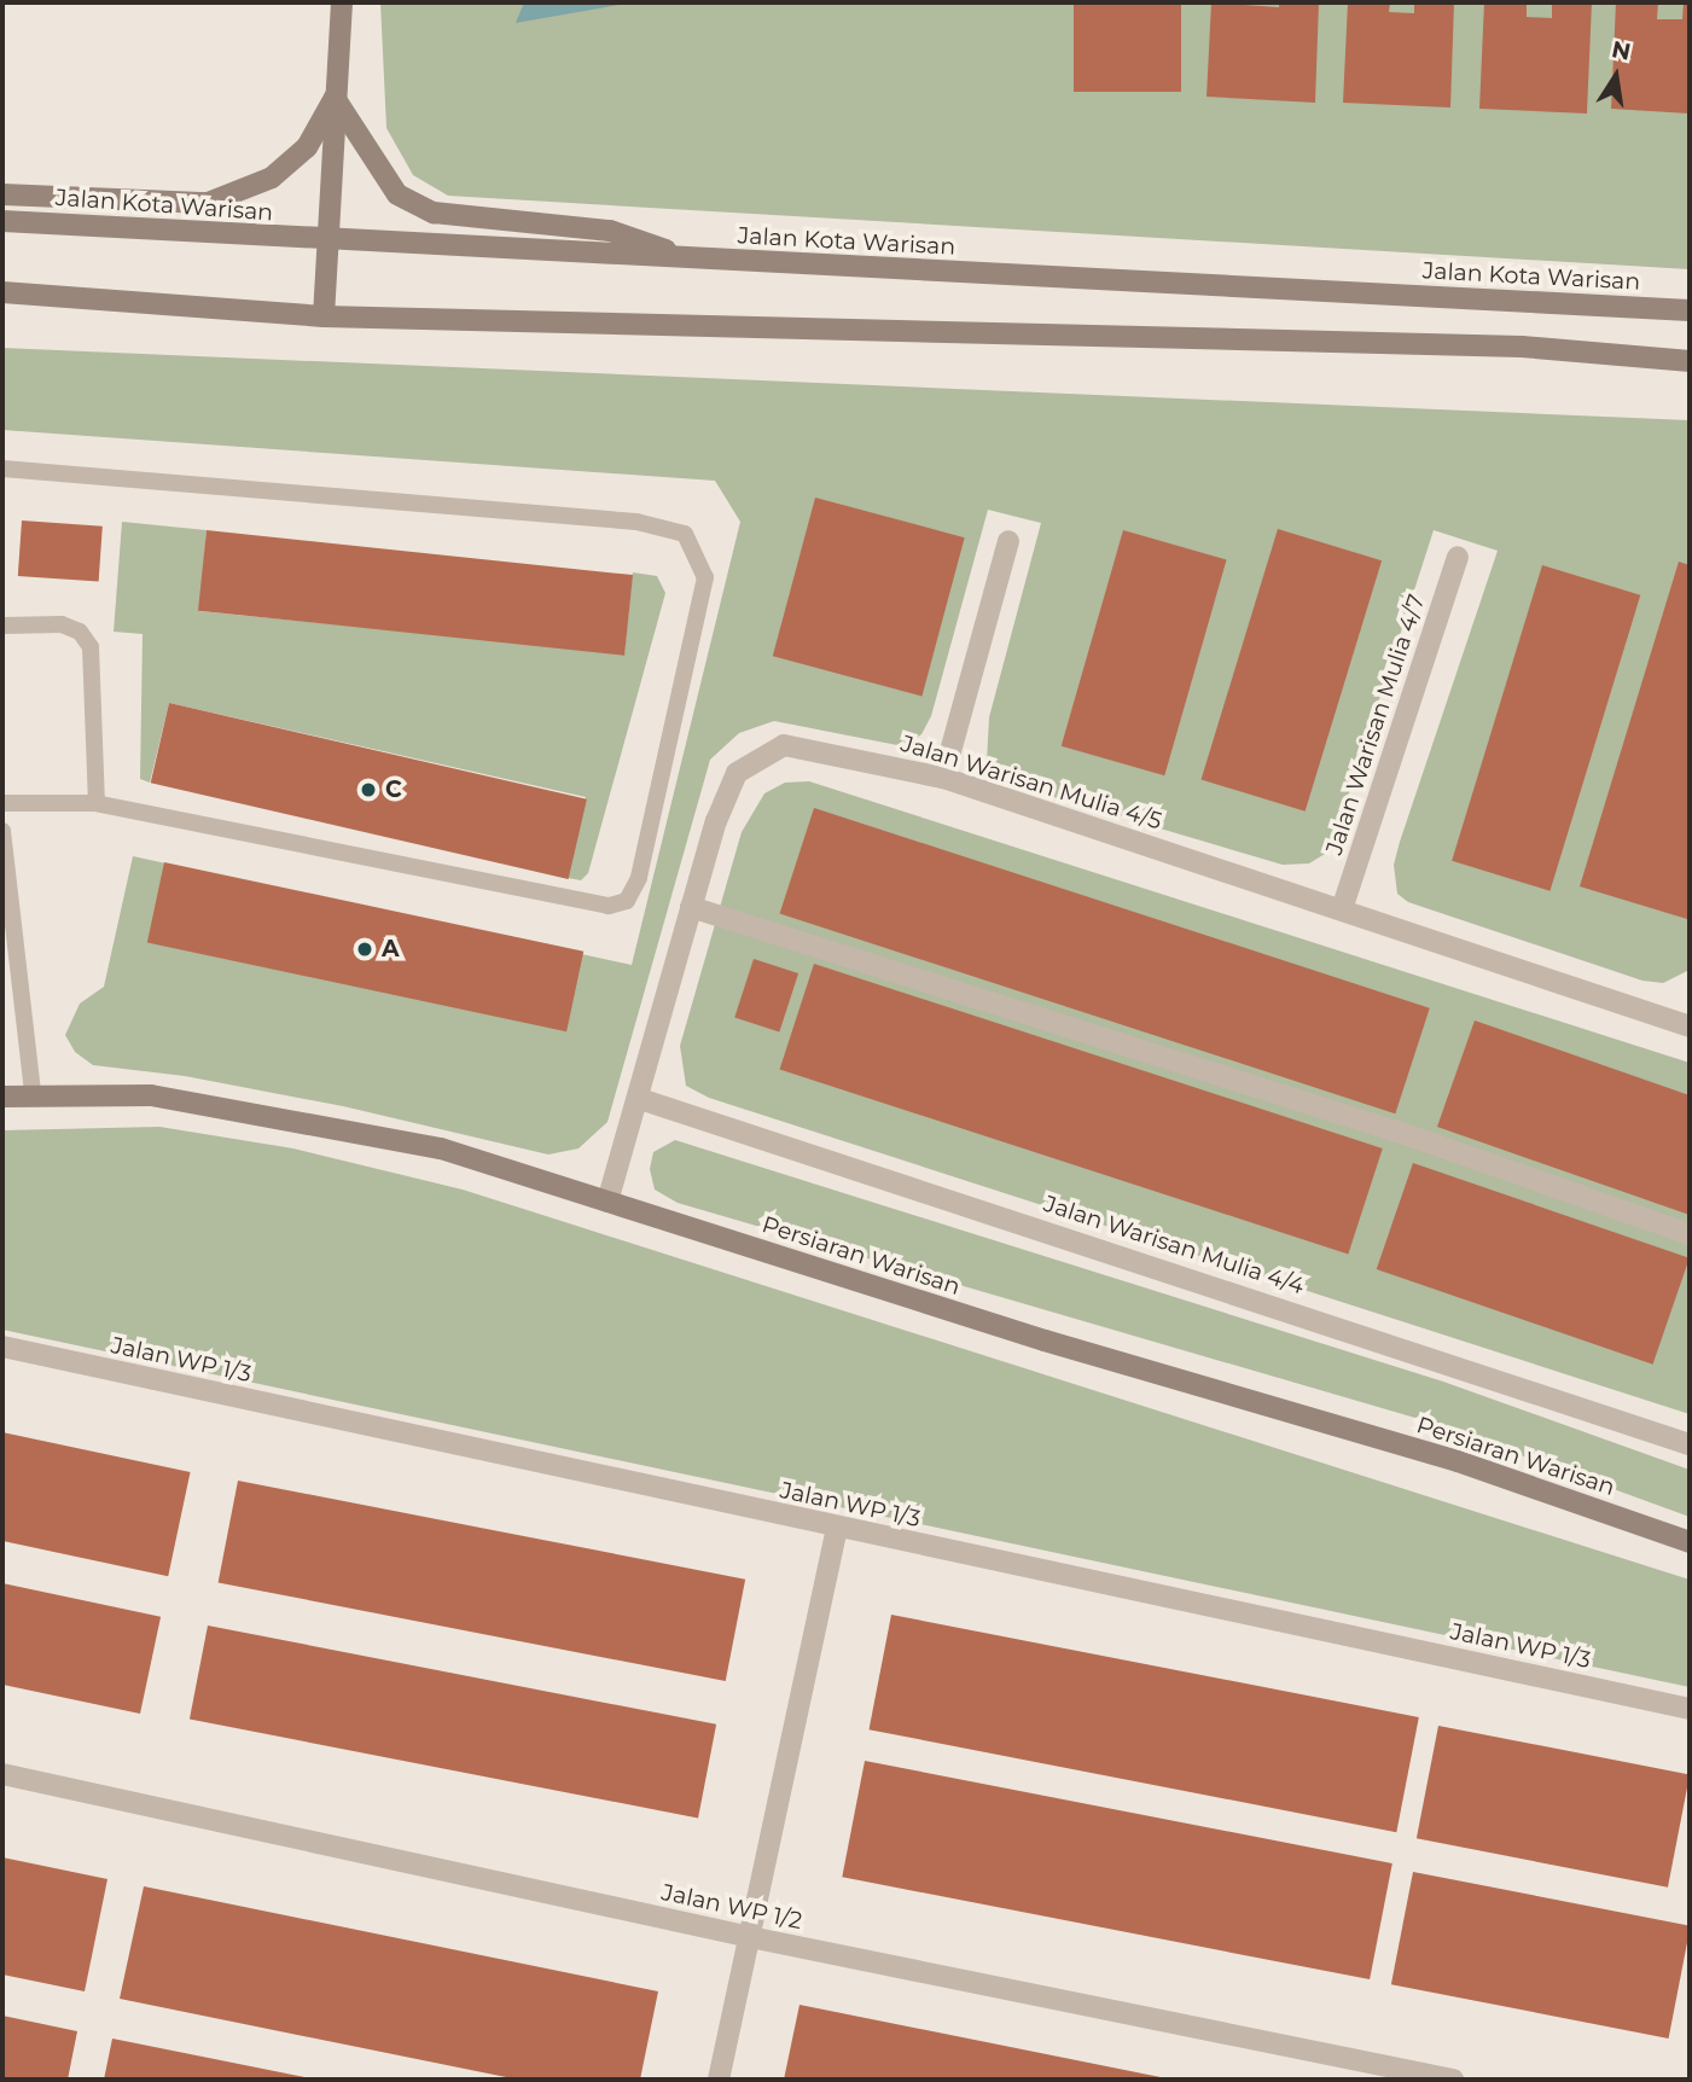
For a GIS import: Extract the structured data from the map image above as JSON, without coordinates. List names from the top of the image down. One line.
{"streets":{"street":["Jalan Kota Warisan","Jalan Warisan Mulia 4/7","Jalan Warisan Mulia 4/5","Jalan Warisan Mulia 4/4","Persiaran Warisan","Jalan WP 1/3","Jalan WP 1/2"]},"crossings":[["Jalan Warisan Mulia 4/7","Jalan Warisan Mulia 4/5"],["Jalan Warisan Mulia 4/5","Jalan Warisan Mulia 4/4"],["Jalan Warisan Mulia 4/5","Persiaran Warisan"]],"places":["C","A"],"north":"top"}
